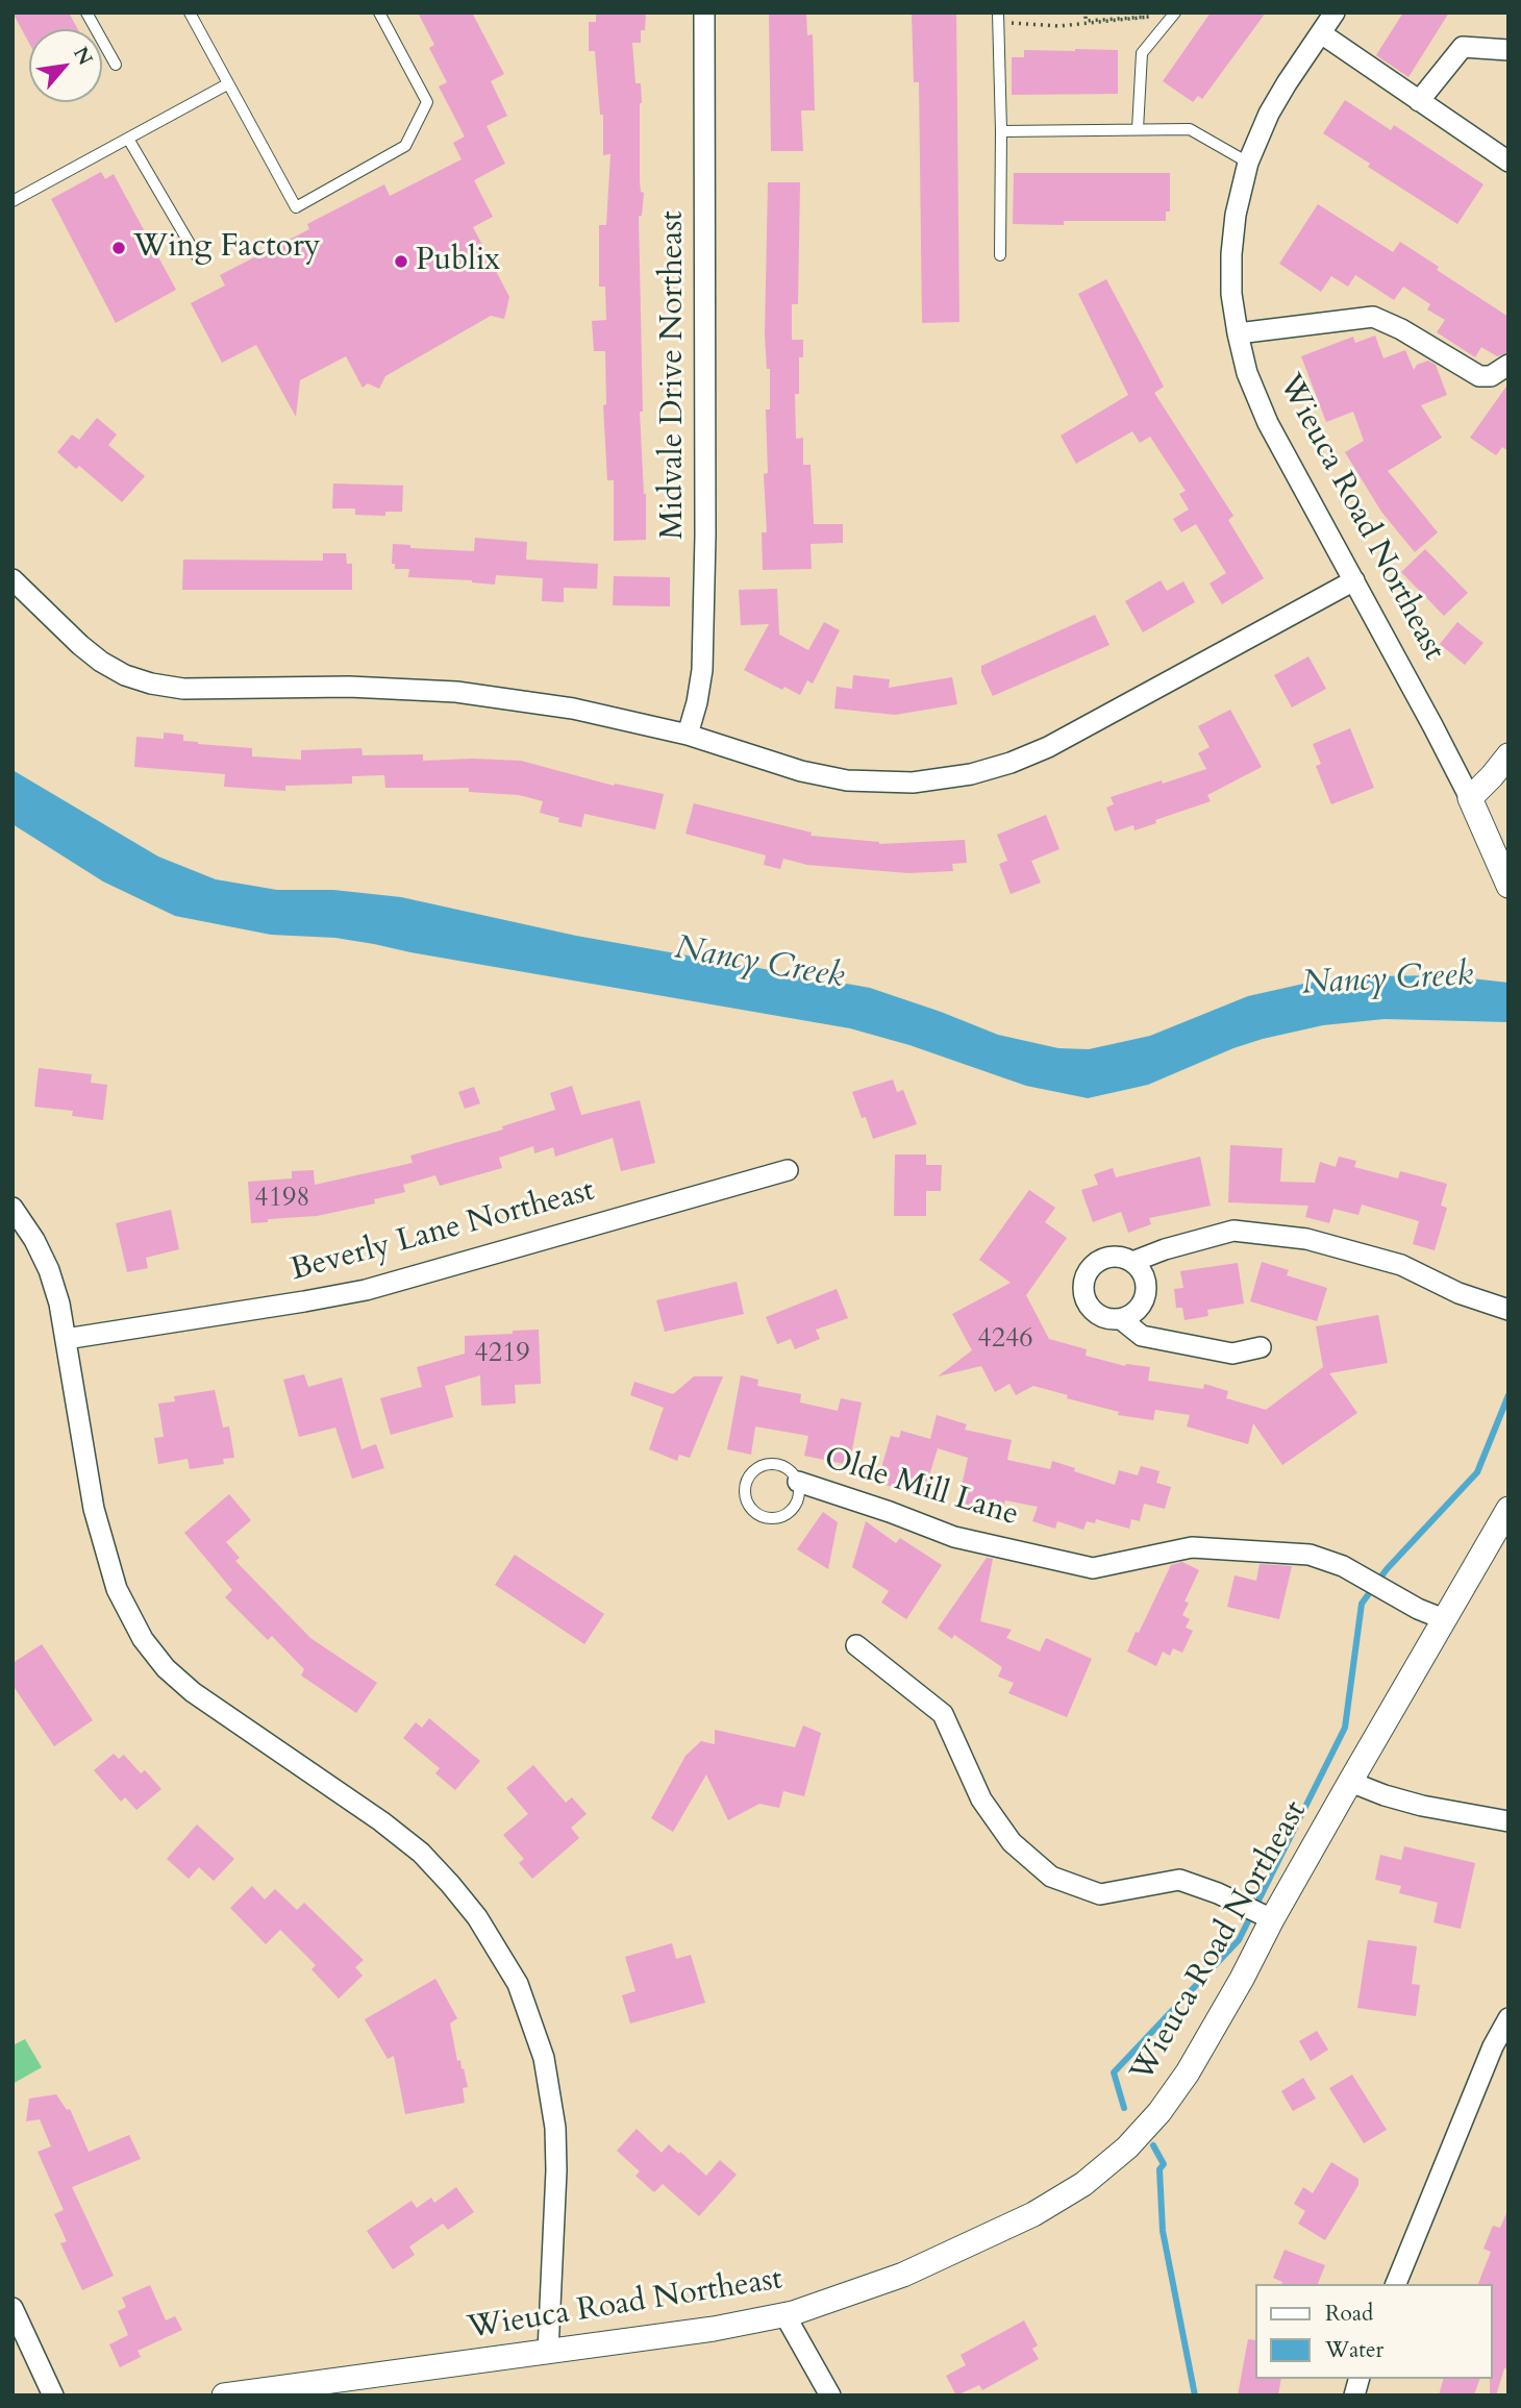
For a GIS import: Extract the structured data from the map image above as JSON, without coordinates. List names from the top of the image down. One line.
{"streets":{"street":["Midvale Drive Northeast","Wieuca Road Northeast","Beverly Lane Northeast","Olde Mill Lane"]},"crossings":[["Wieuca Road Northeast","Olde Mill Lane"]],"water":["Nancy Creek"],"places":["Wing Factory","Publix"],"house_numbers":["4198","4246","4219"],"legend":["Road","Water"],"north":"top right"}
